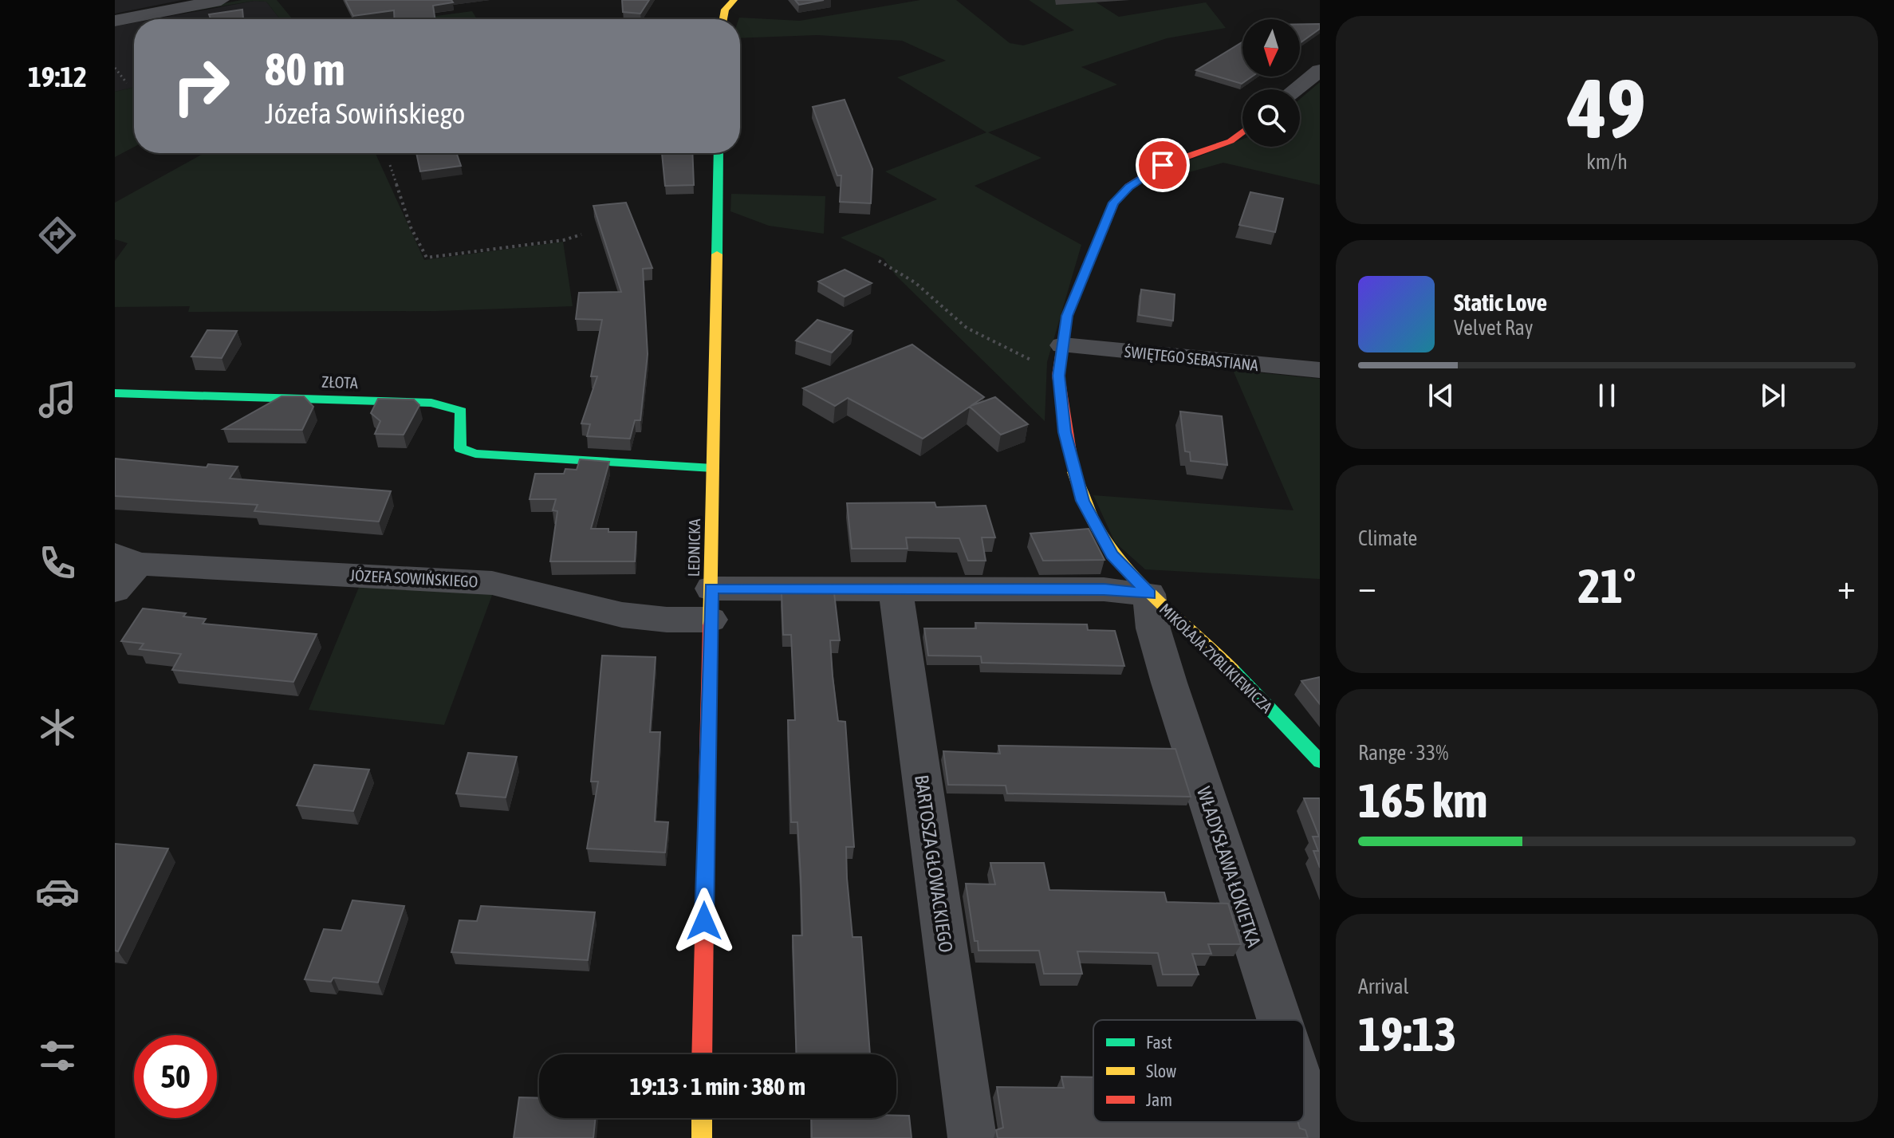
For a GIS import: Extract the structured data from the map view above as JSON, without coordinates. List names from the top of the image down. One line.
{"streets":{"street":["ŚWIĘTEGO SEBASTIANA","ZŁOTA","LEDNICKA","JÓZEFA SOWIŃSKIEGO","MIKOŁAJA ZYBLIKIEWICZA","BARTOSZA GŁOWACKIEGO","WŁADYSŁAWA ŁOKIETKA"]},"crossings":[["ŚWIĘTEGO SEBASTIANA","MIKOŁAJA ZYBLIKIEWICZA"],["ZŁOTA","LEDNICKA"],["LEDNICKA","JÓZEFA SOWIŃSKIEGO"],["JÓZEFA SOWIŃSKIEGO","MIKOŁAJA ZYBLIKIEWICZA"],["JÓZEFA SOWIŃSKIEGO","BARTOSZA GŁOWACKIEGO"],["JÓZEFA SOWIŃSKIEGO","WŁADYSŁAWA ŁOKIETKA"],["MIKOŁAJA ZYBLIKIEWICZA","WŁADYSŁAWA ŁOKIETKA"]],"legend":["Fast","Slow","Jam"],"north":"bottom","page":{"tabs":"19:12","tile":[["49","km/h"],"Climate",["Range · 33%","165 km"],["Arrival","19:13"]],"turn":["80 m","Józefa Sowińskiego"],"song":["Static Love","Velvet Ray"],"heat":["−","21°","+"],"limit":"50","trip":"19:13 · 1 min · 380 m"}}
